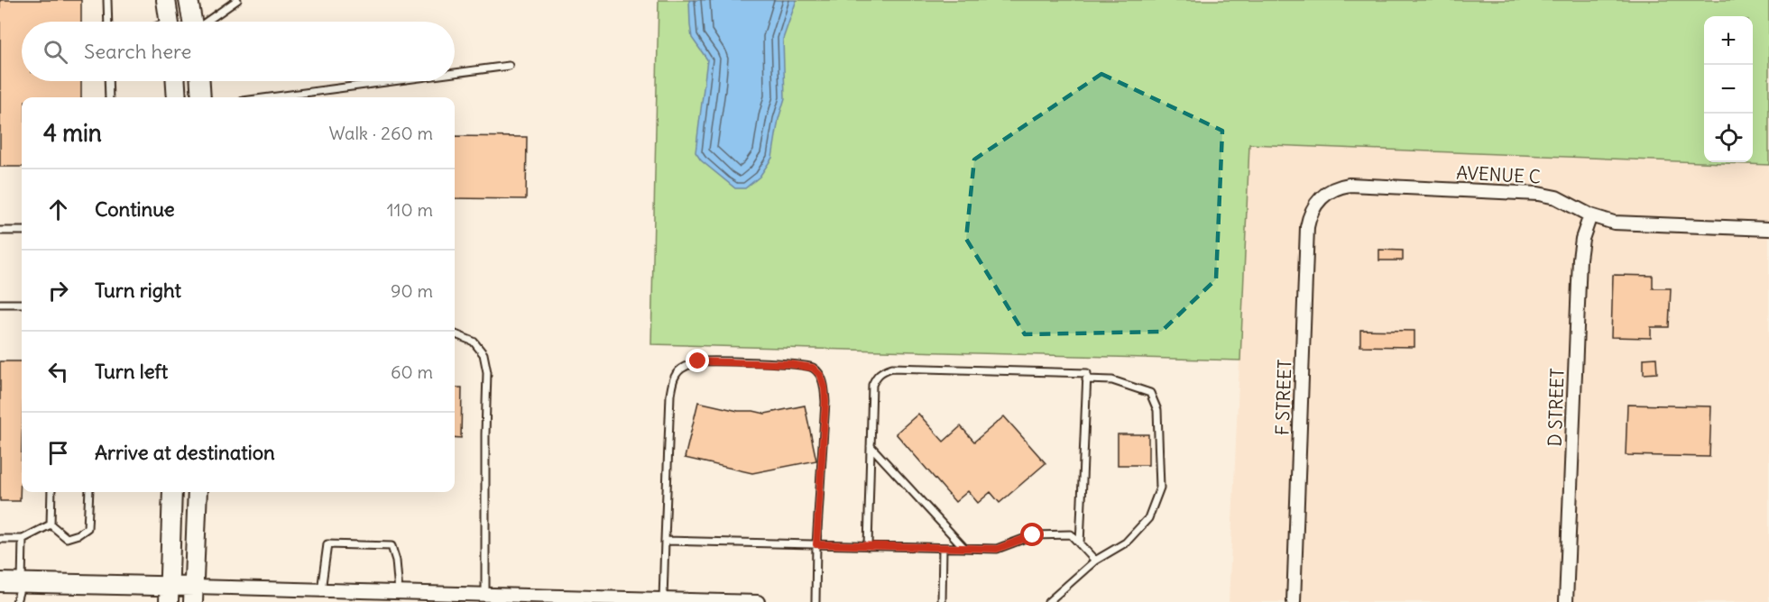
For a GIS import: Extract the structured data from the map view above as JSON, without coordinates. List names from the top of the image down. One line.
{"streets":{"street":["AVENUE C","F STREET","D STREET"]},"crossings":[["AVENUE C","F STREET"],["AVENUE C","D STREET"]],"page":{"map_buttons":["+","−"],"search":"Search here","heading":["4 min","Walk · 260 m"],"list":[["Continue","110 m"],["Turn right","90 m"],["Turn left","60 m"],"Arrive at destination"]}}
